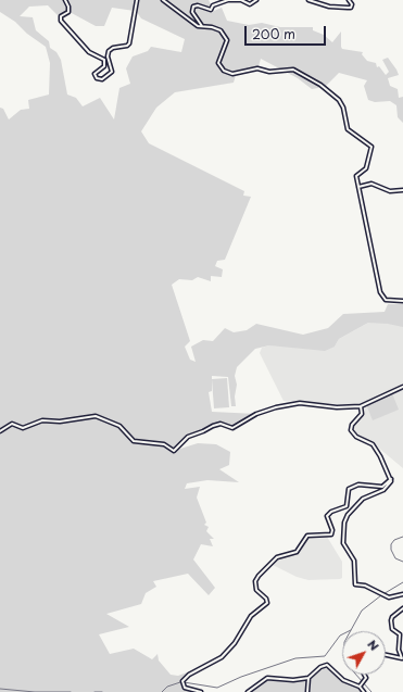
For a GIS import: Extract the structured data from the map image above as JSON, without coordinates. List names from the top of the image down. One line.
{"scale_bar":"200 m","north":"top right"}
